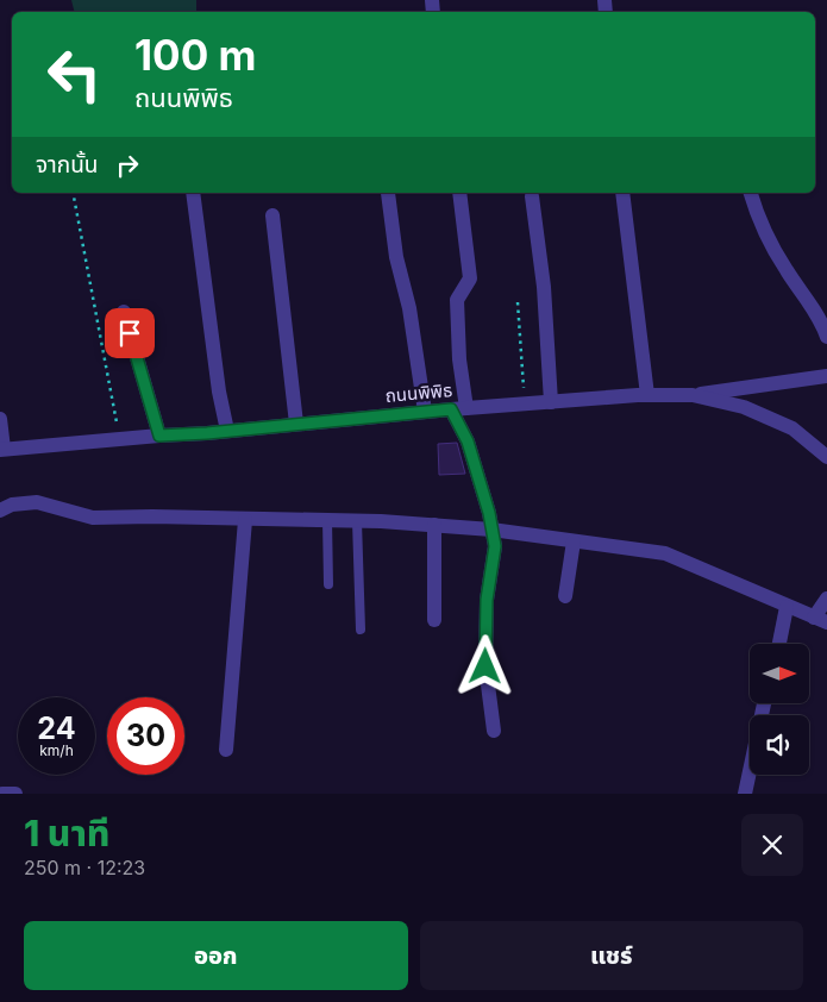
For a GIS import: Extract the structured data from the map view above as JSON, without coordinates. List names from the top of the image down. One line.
{"streets":{"street":["ถนนพิพิธ"]},"north":"right","page":{"turn":["100 m","ถนนพิพิธ"],"then":"จากนั้น","speed":"24 km/h","limit":"30","heading":["1 นาที","250 m · 12:23"],"buttons":["ออก","แชร์"]}}
